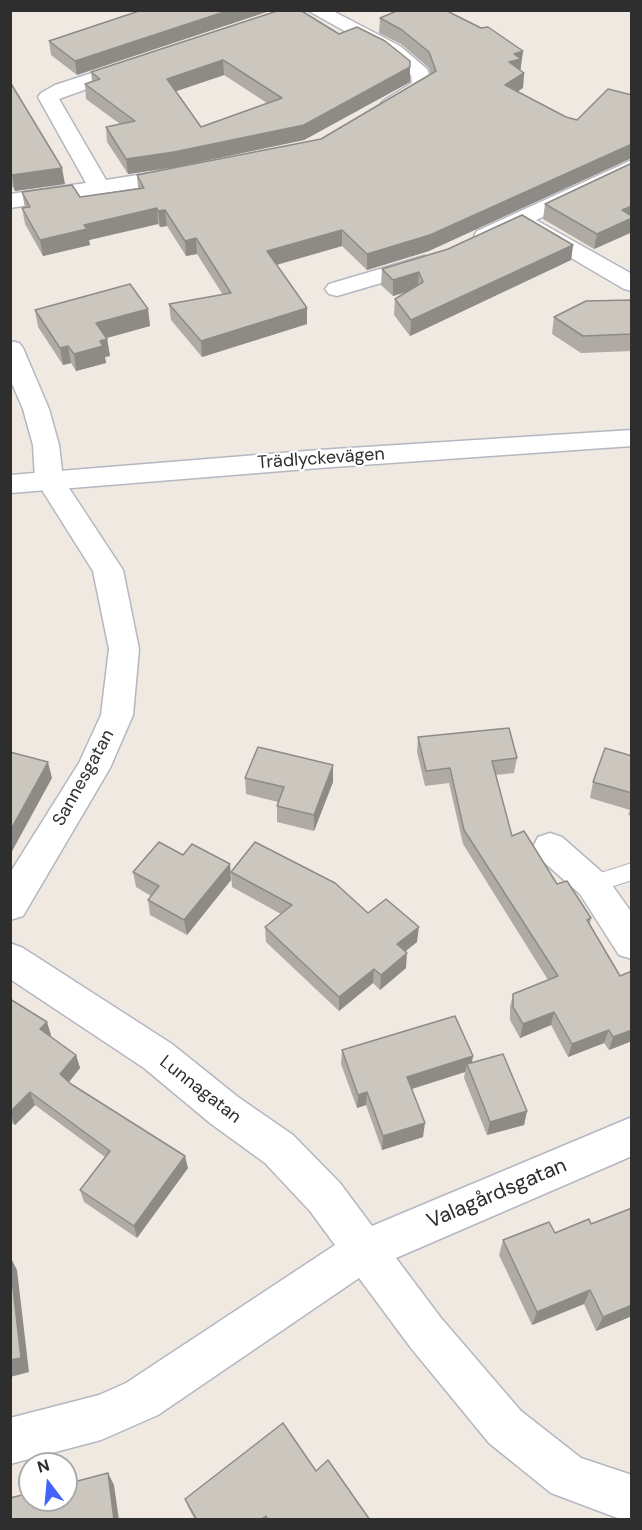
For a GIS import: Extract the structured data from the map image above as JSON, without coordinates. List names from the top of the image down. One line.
{"streets":{"street":["Trädlyckevägen","Sannesgatan","Lunnagatan","Valagårdsgatan"]},"crossings":[["Trädlyckevägen","Sannesgatan"],["Lunnagatan","Valagårdsgatan"]],"north":"top"}
